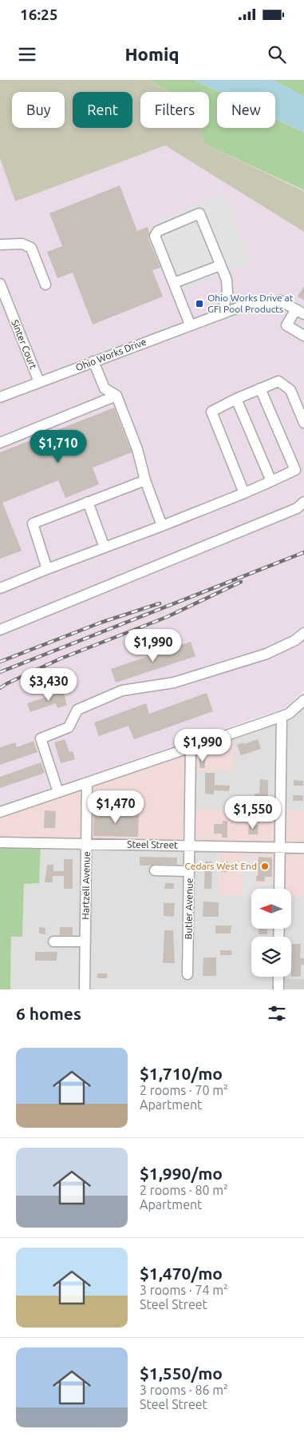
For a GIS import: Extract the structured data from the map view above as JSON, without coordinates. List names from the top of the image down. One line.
{"streets":{"street":["Sinter Court","Ohio Works Drive","Steel Street","Hartzell Avenue","Butler Avenue"]},"crossings":[["Sinter Court","Ohio Works Drive"],["Steel Street","Hartzell Avenue"],["Steel Street","Butler Avenue"]],"places":{"transit":["Ohio Works Drive at GFI Pool Products"],"other":["Cedars West End"]},"north":"left","page":{"status":"16:25","header":"Homiq","chip":["Buy","Rent","Filters","New"],"price":["$1,710","$1,990","$3,430","$1,990","$1,470","$1,550"],"heading":"6 homes","list":[{"name":"$1,710/mo","note":"2 rooms · 70 m² · Apartment"},{"name":"$1,990/mo","note":"2 rooms · 80 m² · Apartment"},{"name":"$1,470/mo","note":"3 rooms · 74 m² · Steel Street"},{"name":"$1,550/mo","note":"3 rooms · 86 m² · Steel Street"}]}}
